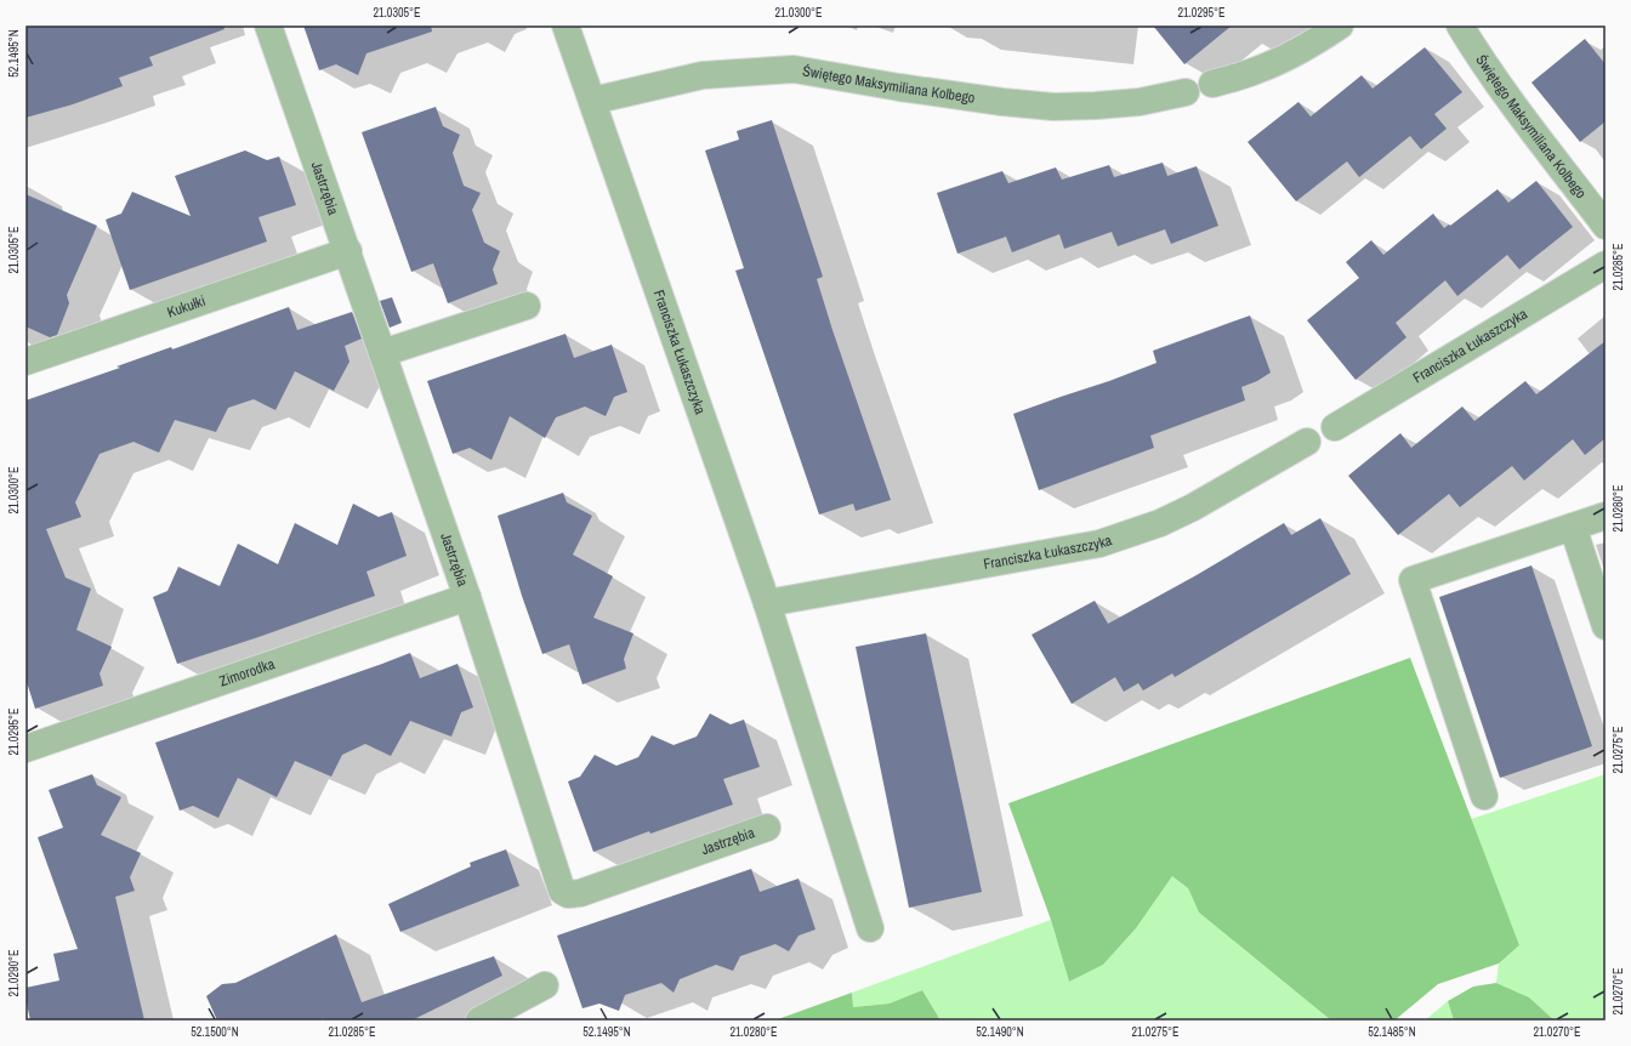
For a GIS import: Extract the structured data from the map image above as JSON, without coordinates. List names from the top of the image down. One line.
{"streets":{"street":["Świętego Maksymiliana Kolbego","Jastrzębia","Kukułki","Franciszka Łukaszczyka","Zimorodka"]},"crossings":[["Świętego Maksymiliana Kolbego","Franciszka Łukaszczyka"],["Jastrzębia","Kukułki"],["Jastrzębia","Zimorodka"]],"coordinates":["21.0305°E","21.0300°E","21.0295°E","52.1495°N","21.0285°E","21.0280°E","21.0275°E","21.0290°E","21.0270°E","52.1500°N","52.1490°N","52.1485°N"]}
